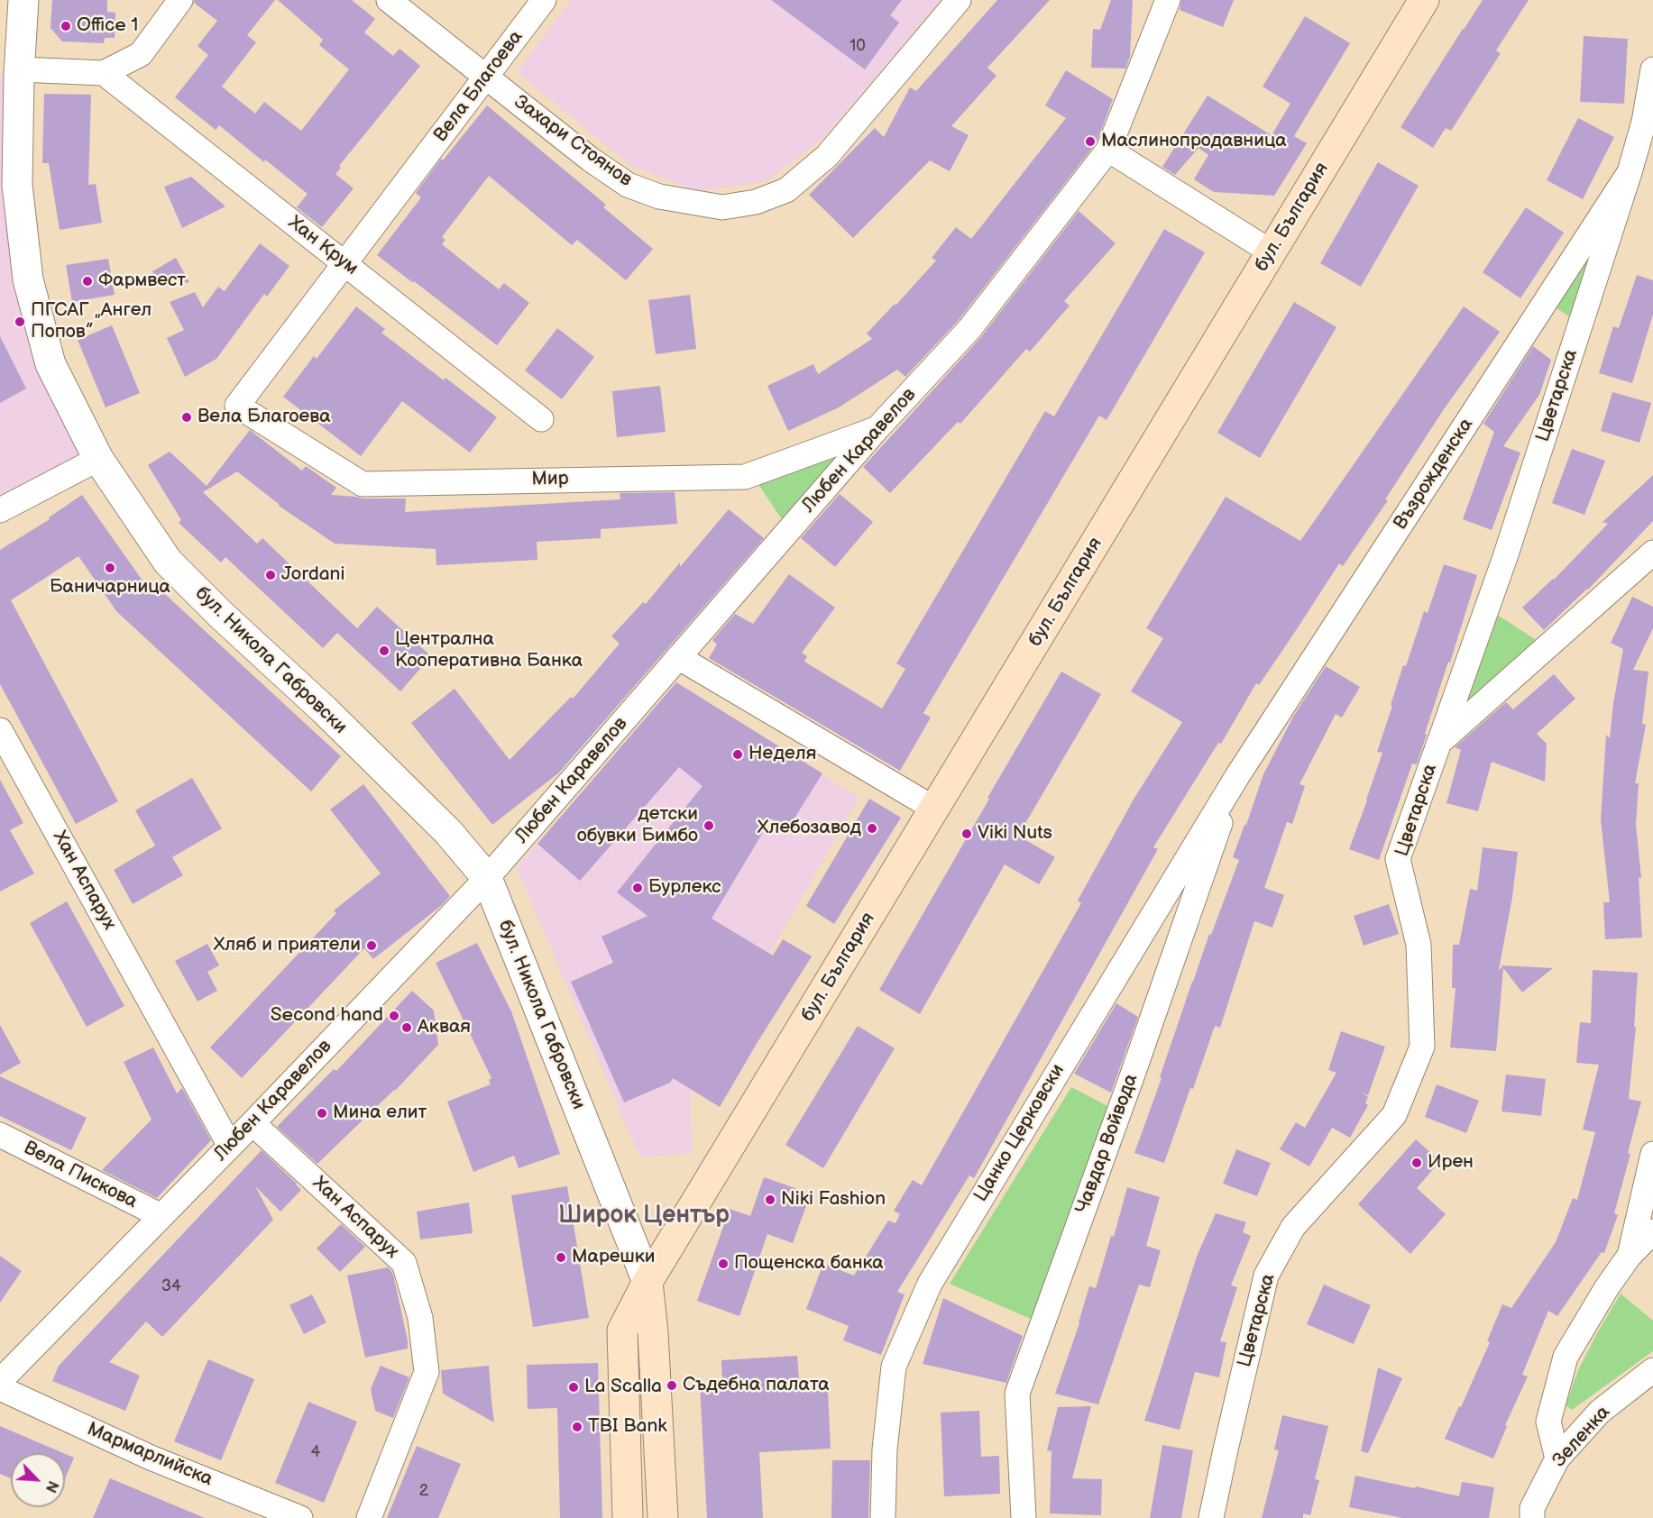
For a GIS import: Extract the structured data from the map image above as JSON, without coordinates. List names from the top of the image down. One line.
{"streets":{"main road":["бул. България"],"street":["Вела Благоева","Захари Стоянов","Хан Крум","Цветарска","Любен Каравелов","Възрожденска","Мир","бул. Никола Габровски","Хан Аспарух","Цанко Церковски","Чавдар Войвода","Вела Пискова","Зеленка","Мармарлийска"]},"crossings":[["Вела Благоева","Захари Стоянов"],["Вела Благоева","Хан Крум"],["Вела Благоева","Мир"],["бул. България","бул. Никола Габровски"],["Цветарска","Възрожденска"],["Любен Каравелов","Мир"],["Любен Каравелов","бул. Никола Габровски"],["Любен Каравелов","Хан Аспарух"],["Любен Каравелов","Вела Пискова"],["Възрожденска","Цанко Церковски"],["Възрожденска","Чавдар Войвода"],["Цанко Церковски","Чавдар Войвода"]],"districts":["Широк Център"],"places":["Office 1","Маслинопродавница","Фармвест","ПГСАГ „Ангел Попов”","Вела Благоева","Баничарница","Jordani","Централна Кооперативна Банка","Неделя","детски обувки Бимбо","Хлебозавод","Viki Nuts","Бурлекс","Хляб и приятели","Second hand","Аквая","Мина елит","Ирен","Niki Fashion","Марешки","Пощенска банка","Съдебна палата","La Scalla","TBI Bank"],"house_numbers":["10","34","4","2"],"north":"bottom right"}
